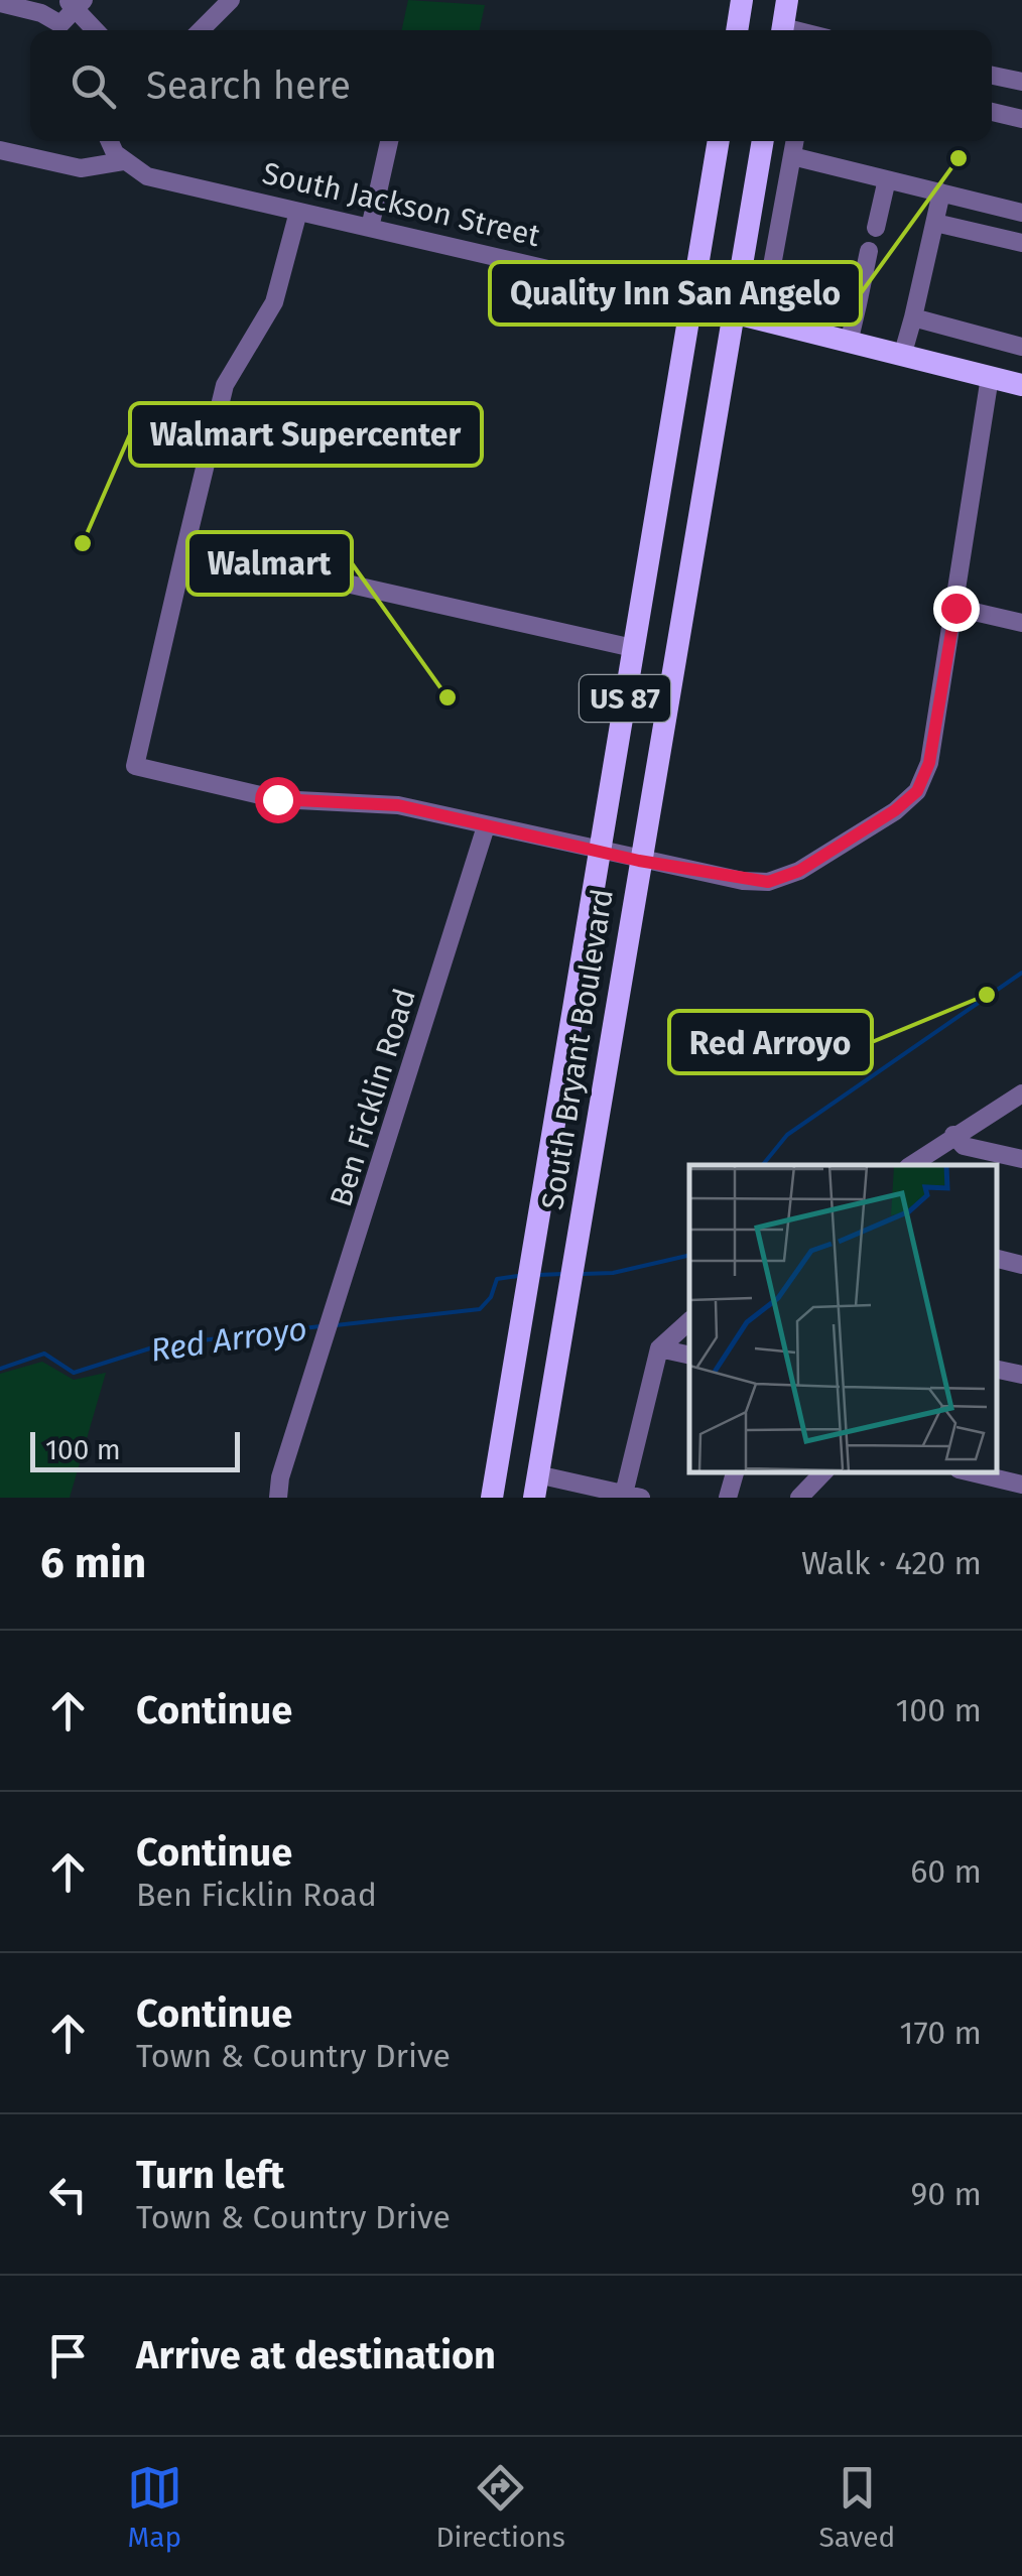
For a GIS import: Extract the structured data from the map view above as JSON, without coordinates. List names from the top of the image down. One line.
{"streets":{"main road":["South Jackson Street","US 87","South Bryant Boulevard"],"street":["Ben Ficklin Road"]},"crossings":[["South Jackson Street","South Bryant Boulevard"]],"water":["Red Arroyo"],"places":["Quality Inn San Angelo","Walmart Supercenter","Walmart","Red Arroyo"],"scale_bar":"100 m","page":{"search":"Search here","scale":"100 m","heading":["6 min","Walk · 420 m"],"list":[["Continue","100 m"],["Continue","Ben Ficklin Road","60 m"],["Continue","Town & Country Drive","170 m"],["Turn left","Town & Country Drive","90 m"],"Arrive at destination"],"nav":["Map","Directions","Saved"]}}
